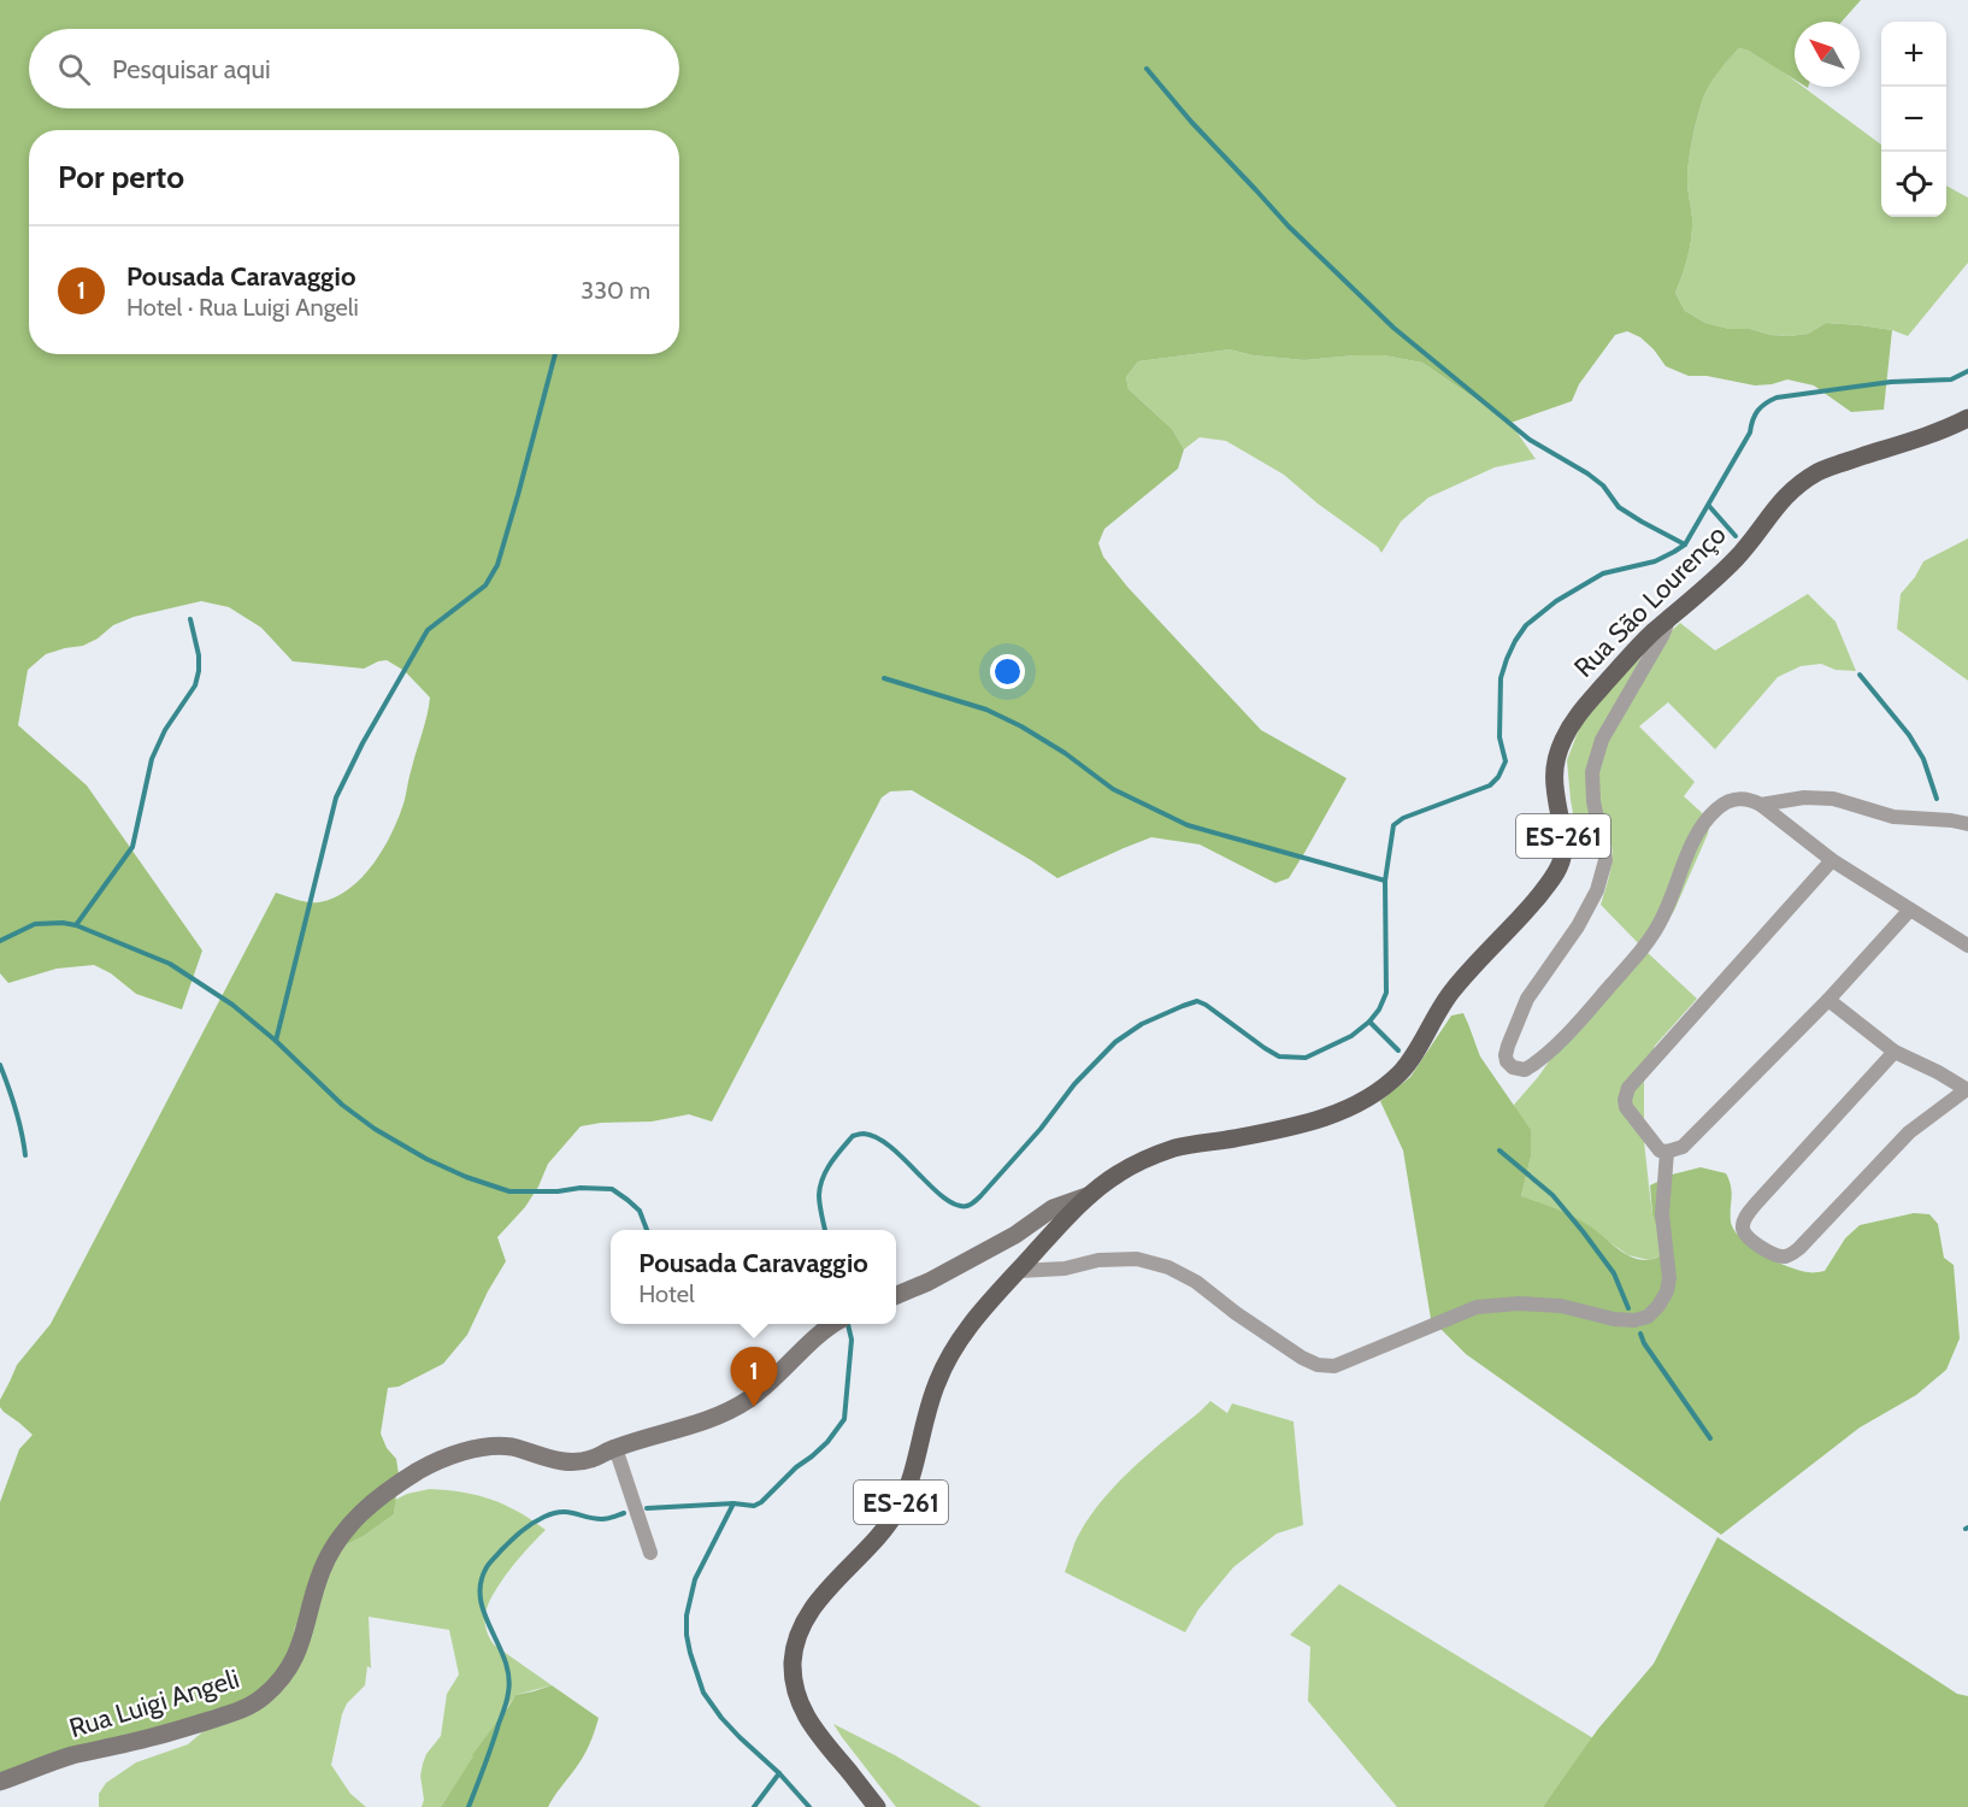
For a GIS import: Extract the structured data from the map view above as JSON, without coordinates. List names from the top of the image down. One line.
{"streets":{"main road":["Rua São Lourenço","ES-261"],"street":["Rua Luigi Angeli"]},"crossings":[["Rua São Lourenço","ES-261"]],"north":"top left","page":{"map_buttons":["+","−"],"search":"Pesquisar aqui","heading":"Por perto","list":[{"mark":"1","name":"Pousada Caravaggio","note":"Hotel · Rua Luigi Angeli","value":"330 m"}],"popup":["Pousada Caravaggio","Hotel"],"pins":"1"}}
